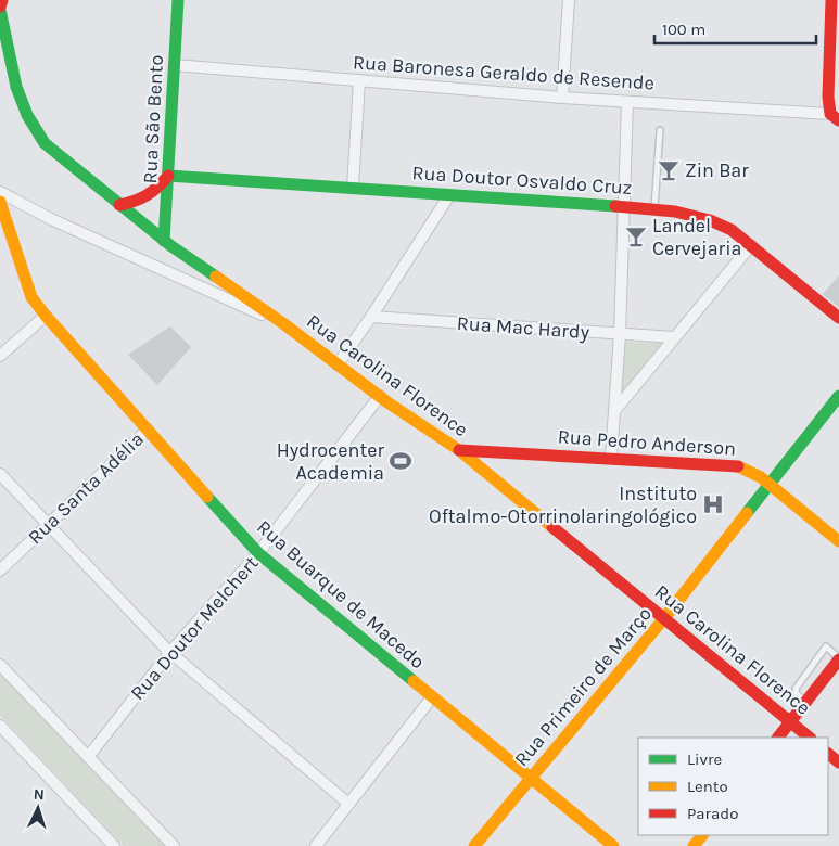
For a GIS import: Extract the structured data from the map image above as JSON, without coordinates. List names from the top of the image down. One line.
{"streets":{"main road":["Rua Baronesa Geraldo de Resende","Rua São Bento","Rua Doutor Osvaldo Cruz","Rua Carolina Florence","Rua Pedro Anderson","Rua Buarque de Macedo","Rua Primeiro de Março"],"street":["Rua Mac Hardy","Rua Santa Adélia","Rua Doutor Melchert"]},"crossings":[["Rua Baronesa Geraldo de Resende","Rua São Bento"],["Rua São Bento","Rua Doutor Osvaldo Cruz"],["Rua São Bento","Rua Carolina Florence"],["Rua Carolina Florence","Rua Pedro Anderson"],["Rua Carolina Florence","Rua Doutor Melchert"],["Rua Carolina Florence","Rua Primeiro de Março"],["Rua Pedro Anderson","Rua Primeiro de Março"],["Rua Santa Adélia","Rua Buarque de Macedo"],["Rua Buarque de Macedo","Rua Doutor Melchert"],["Rua Buarque de Macedo","Rua Primeiro de Março"]],"places":{"bar":["Zin Bar","Landel Cervejaria"],"sports":["Hydrocenter Academia"],"hospital":["Instituto Oftalmo-Otorrinolaringológico"]},"legend":["Livre","Lento","Parado"],"scale_bar":"100 m","north":"top"}
